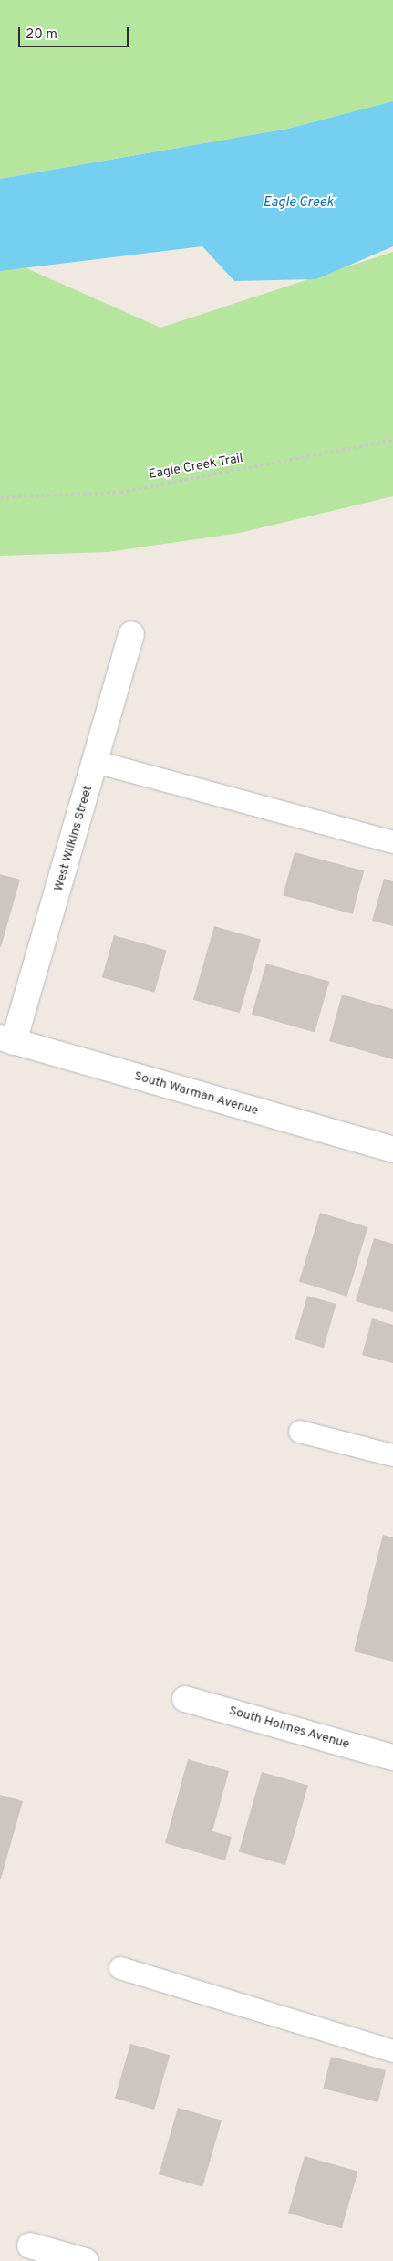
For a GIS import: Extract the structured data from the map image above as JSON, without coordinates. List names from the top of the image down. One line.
{"streets":{"street":["West Wilkins Street","South Warman Avenue","South Holmes Avenue"],"path":["Eagle Creek Trail"]},"crossings":[["West Wilkins Street","South Warman Avenue"]],"water":["Eagle Creek"],"scale_bar":"20 m"}
